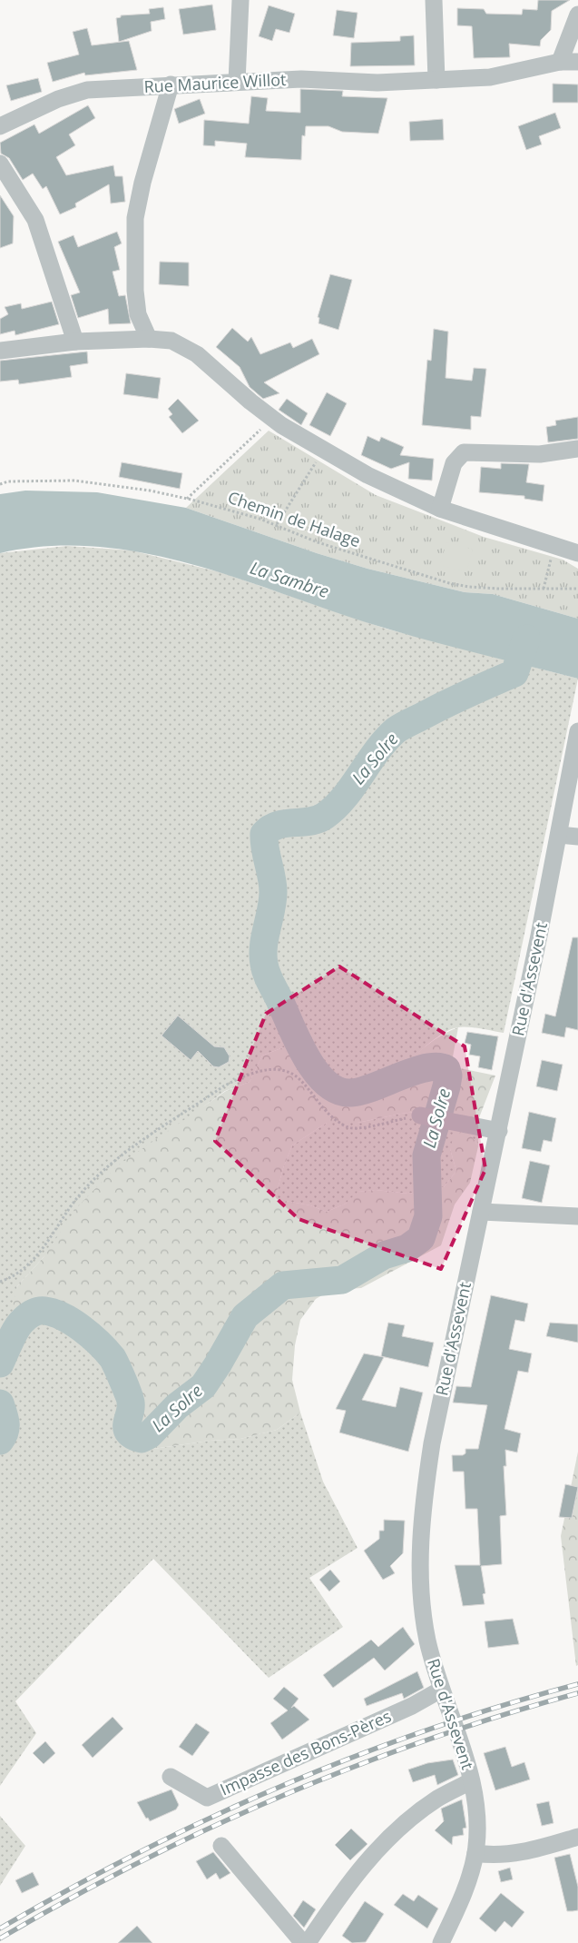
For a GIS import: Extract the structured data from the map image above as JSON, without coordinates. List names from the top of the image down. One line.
{"streets":{"street":["Rue Maurice Willot","Rue d'Assevent","Impasse des Bons-Pères"],"path":["Chemin de Halage"]},"crossings":[["Rue d'Assevent","Impasse des Bons-Pères"]],"water":["La Sambre","La Solre"]}
